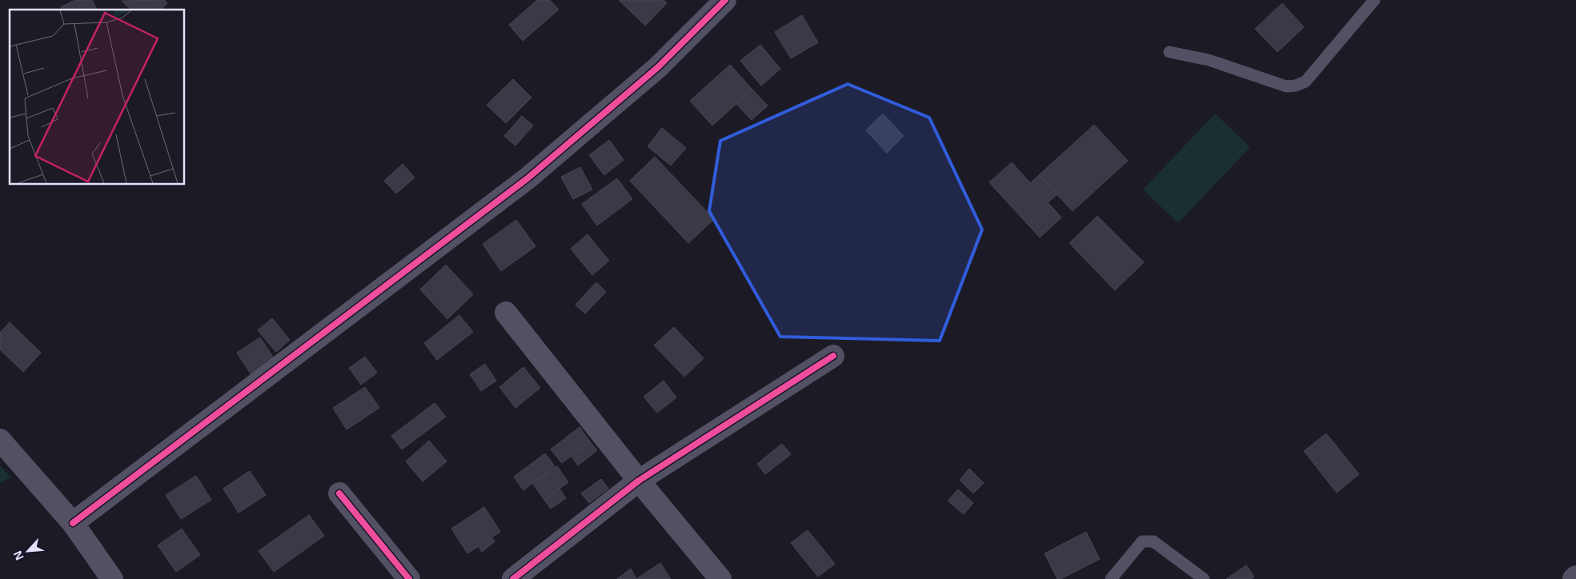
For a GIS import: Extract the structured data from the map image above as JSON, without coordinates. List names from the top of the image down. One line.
{"north":"bottom left"}
